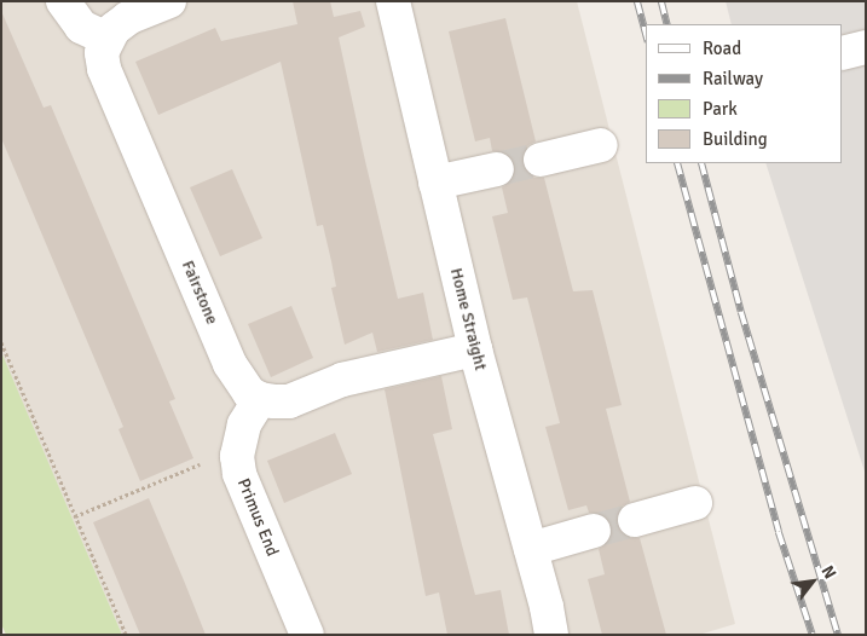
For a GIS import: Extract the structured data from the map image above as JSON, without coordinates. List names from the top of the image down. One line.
{"streets":{"street":["Fairstone","Home Straight","Primus End"]},"crossings":[["Fairstone","Primus End"]],"legend":["Road","Railway","Park","Building"],"north":"top right"}
